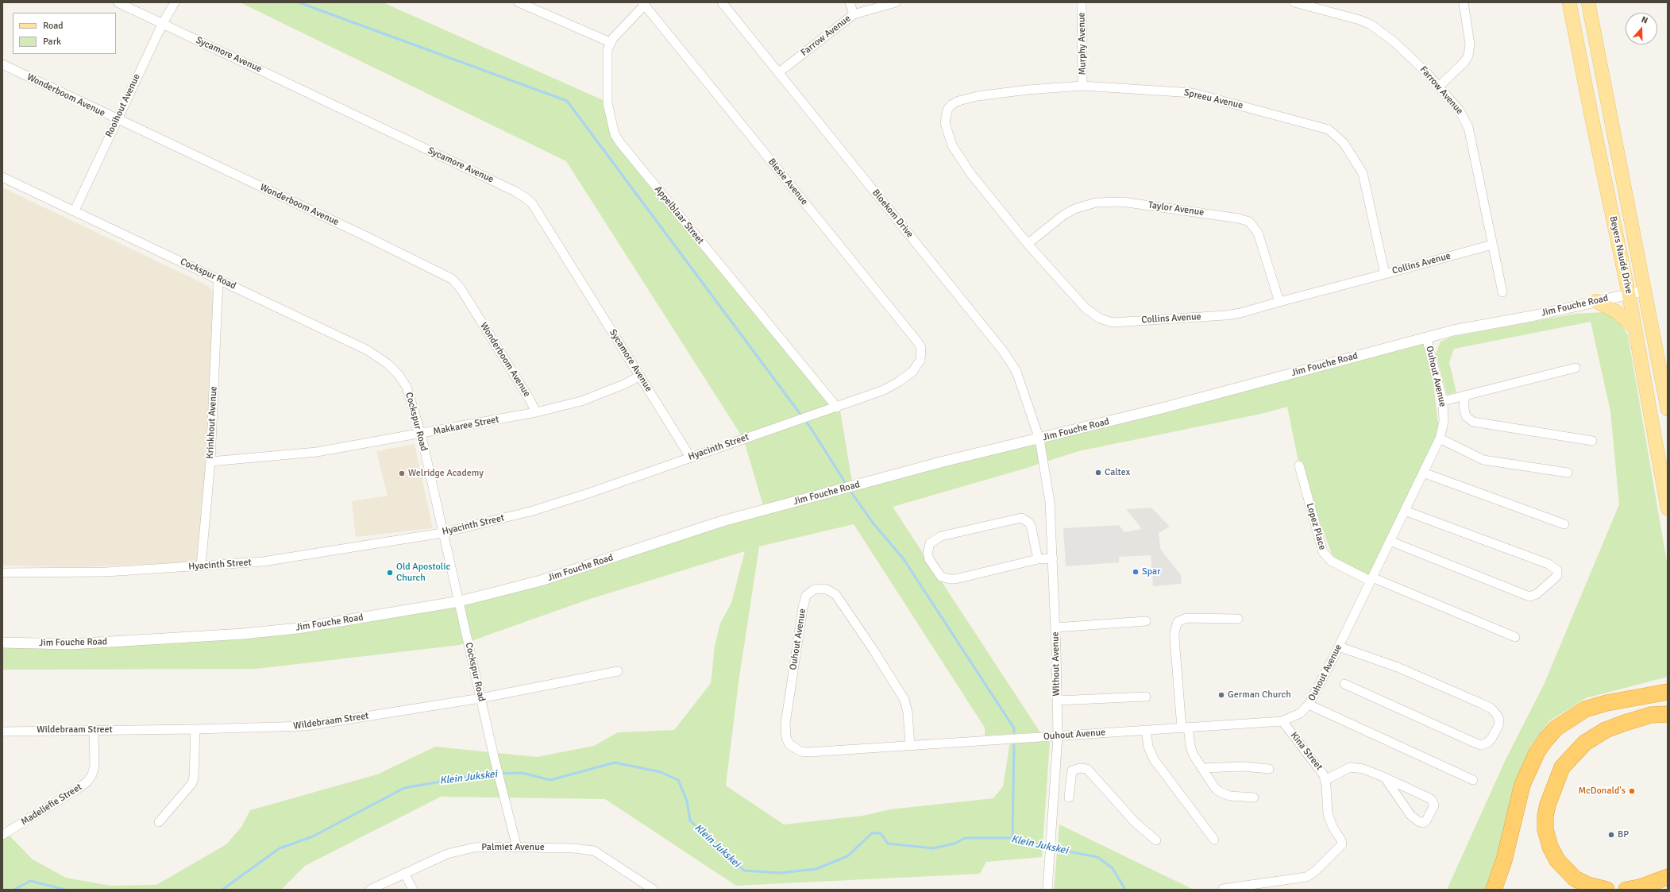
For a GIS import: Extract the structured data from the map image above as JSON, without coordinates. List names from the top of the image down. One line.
{"streets":{"main road":["Beyers Naudé Drive"],"street":["Farrow Avenue","Murphy Avenue","Sycamore Avenue","Wonderboom Avenue","Spreeu Avenue","Rooihout Avenue","Biesie Avenue","Taylor Avenue","Bloekom Drive","Appelblaar Street","Collins Avenue","Cockspur Road","Jim Fouche Road","Ouhout Avenue","Krinkhout Avenue","Makkaree Street","Hyacinth Street","Lopez Place","Without Avenue","Wildebraam Street","Kina Street","Madeliefie Street","Palmiet Avenue"]},"crossings":[["Farrow Avenue","Bloekom Drive"],["Farrow Avenue","Collins Avenue"],["Murphy Avenue","Spreeu Avenue"],["Sycamore Avenue","Rooihout Avenue"],["Sycamore Avenue","Makkaree Street"],["Sycamore Avenue","Hyacinth Street"],["Wonderboom Avenue","Rooihout Avenue"],["Wonderboom Avenue","Makkaree Street"],["Spreeu Avenue","Collins Avenue"],["Rooihout Avenue","Cockspur Road"],["Biesie Avenue","Appelblaar Street"],["Biesie Avenue","Hyacinth Street"],["Taylor Avenue","Collins Avenue"],["Bloekom Drive","Jim Fouche Road"],["Bloekom Drive","Without Avenue"],["Appelblaar Street","Hyacinth Street"],["Beyers Naudé Drive","Jim Fouche Road"],["Cockspur Road","Jim Fouche Road"],["Cockspur Road","Krinkhout Avenue"],["Cockspur Road","Makkaree Street"],["Cockspur Road","Hyacinth Street"],["Cockspur Road","Wildebraam Street"],["Cockspur Road","Palmiet Avenue"],["Jim Fouche Road","Ouhout Avenue"],["Jim Fouche Road","Without Avenue"],["Ouhout Avenue","Lopez Place"],["Ouhout Avenue","Without Avenue"],["Ouhout Avenue","Kina Street"],["Krinkhout Avenue","Makkaree Street"],["Krinkhout Avenue","Hyacinth Street"],["Wildebraam Street","Madeliefie Street"]],"water":["Klein Jukskei"],"places":["Caltex","Welridge Academy","Spar","Old Apostolic Church","German Church","McDonald's","BP"],"legend":["Road","Park"],"north":"top"}
